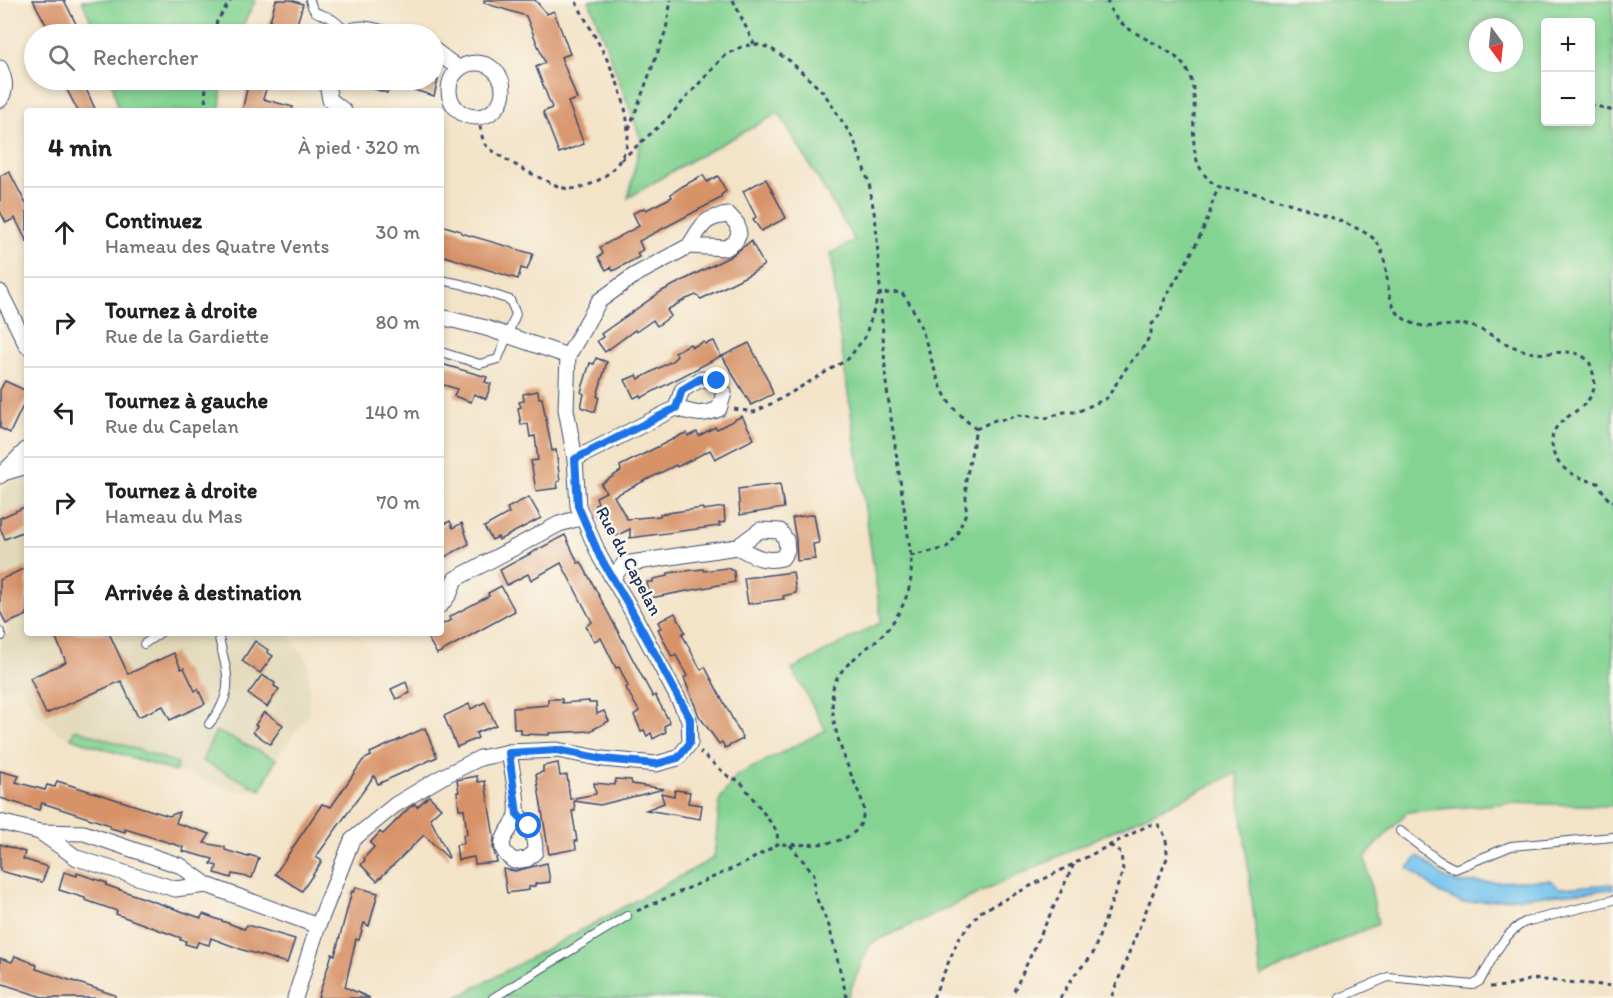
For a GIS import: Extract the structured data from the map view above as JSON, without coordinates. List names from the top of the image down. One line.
{"streets":{"street":["Rue du Capelan"]},"north":"bottom","page":{"map_buttons":["+","−"],"search":"Rechercher","heading":["4 min","À pied · 320 m"],"list":[["Continuez","Hameau des Quatre Vents","30 m"],["Tournez à droite","Rue de la Gardiette","80 m"],["Tournez à gauche","Rue du Capelan","140 m"],["Tournez à droite","Hameau du Mas","70 m"],"Arrivée à destination"]}}
